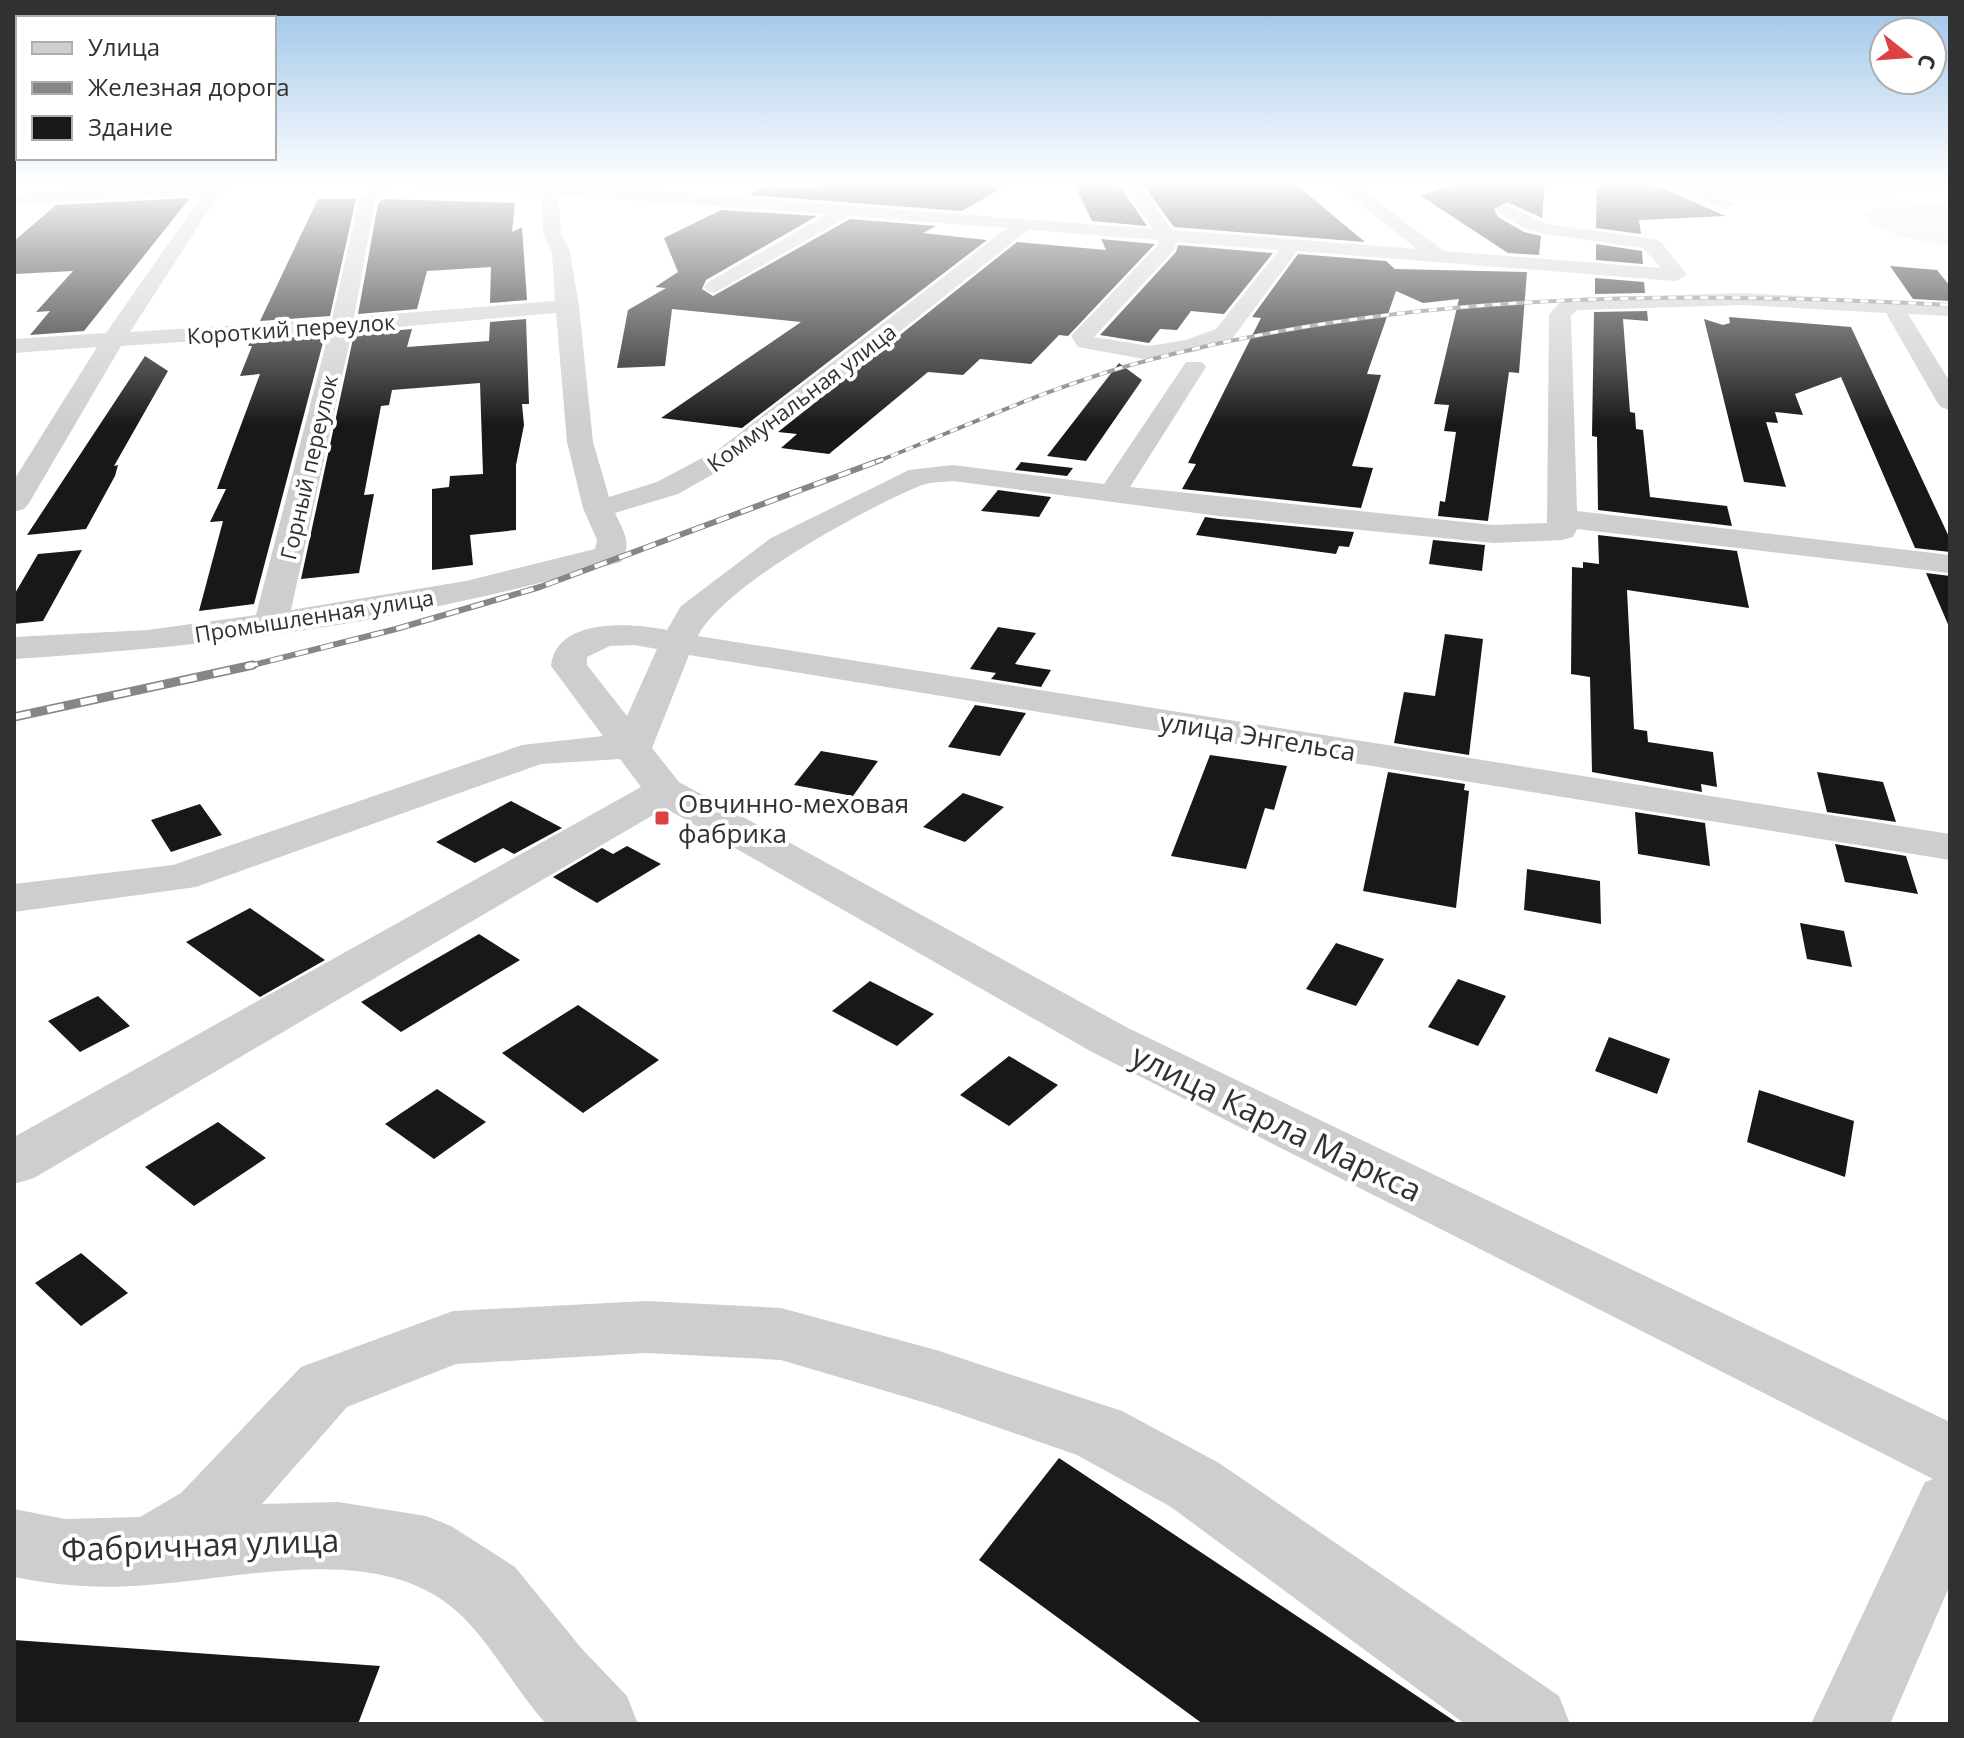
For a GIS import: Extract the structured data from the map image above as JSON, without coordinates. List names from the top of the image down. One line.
{"streets":{"street":["Короткий переулок","Коммунальная улица","Горный переулок","Промышленная улица","улица Энгельса","улица Карла Маркса","Фабричная улица"]},"crossings":[["Короткий переулок","Горный переулок"],["Коммунальная улица","Промышленная улица"],["Горный переулок","Промышленная улица"],["улица Энгельса","улица Карла Маркса"]],"places":{"transit":["Овчинно-меховая фабрика"]},"legend":["Улица","Железная дорога","Здание"],"north":"right"}
